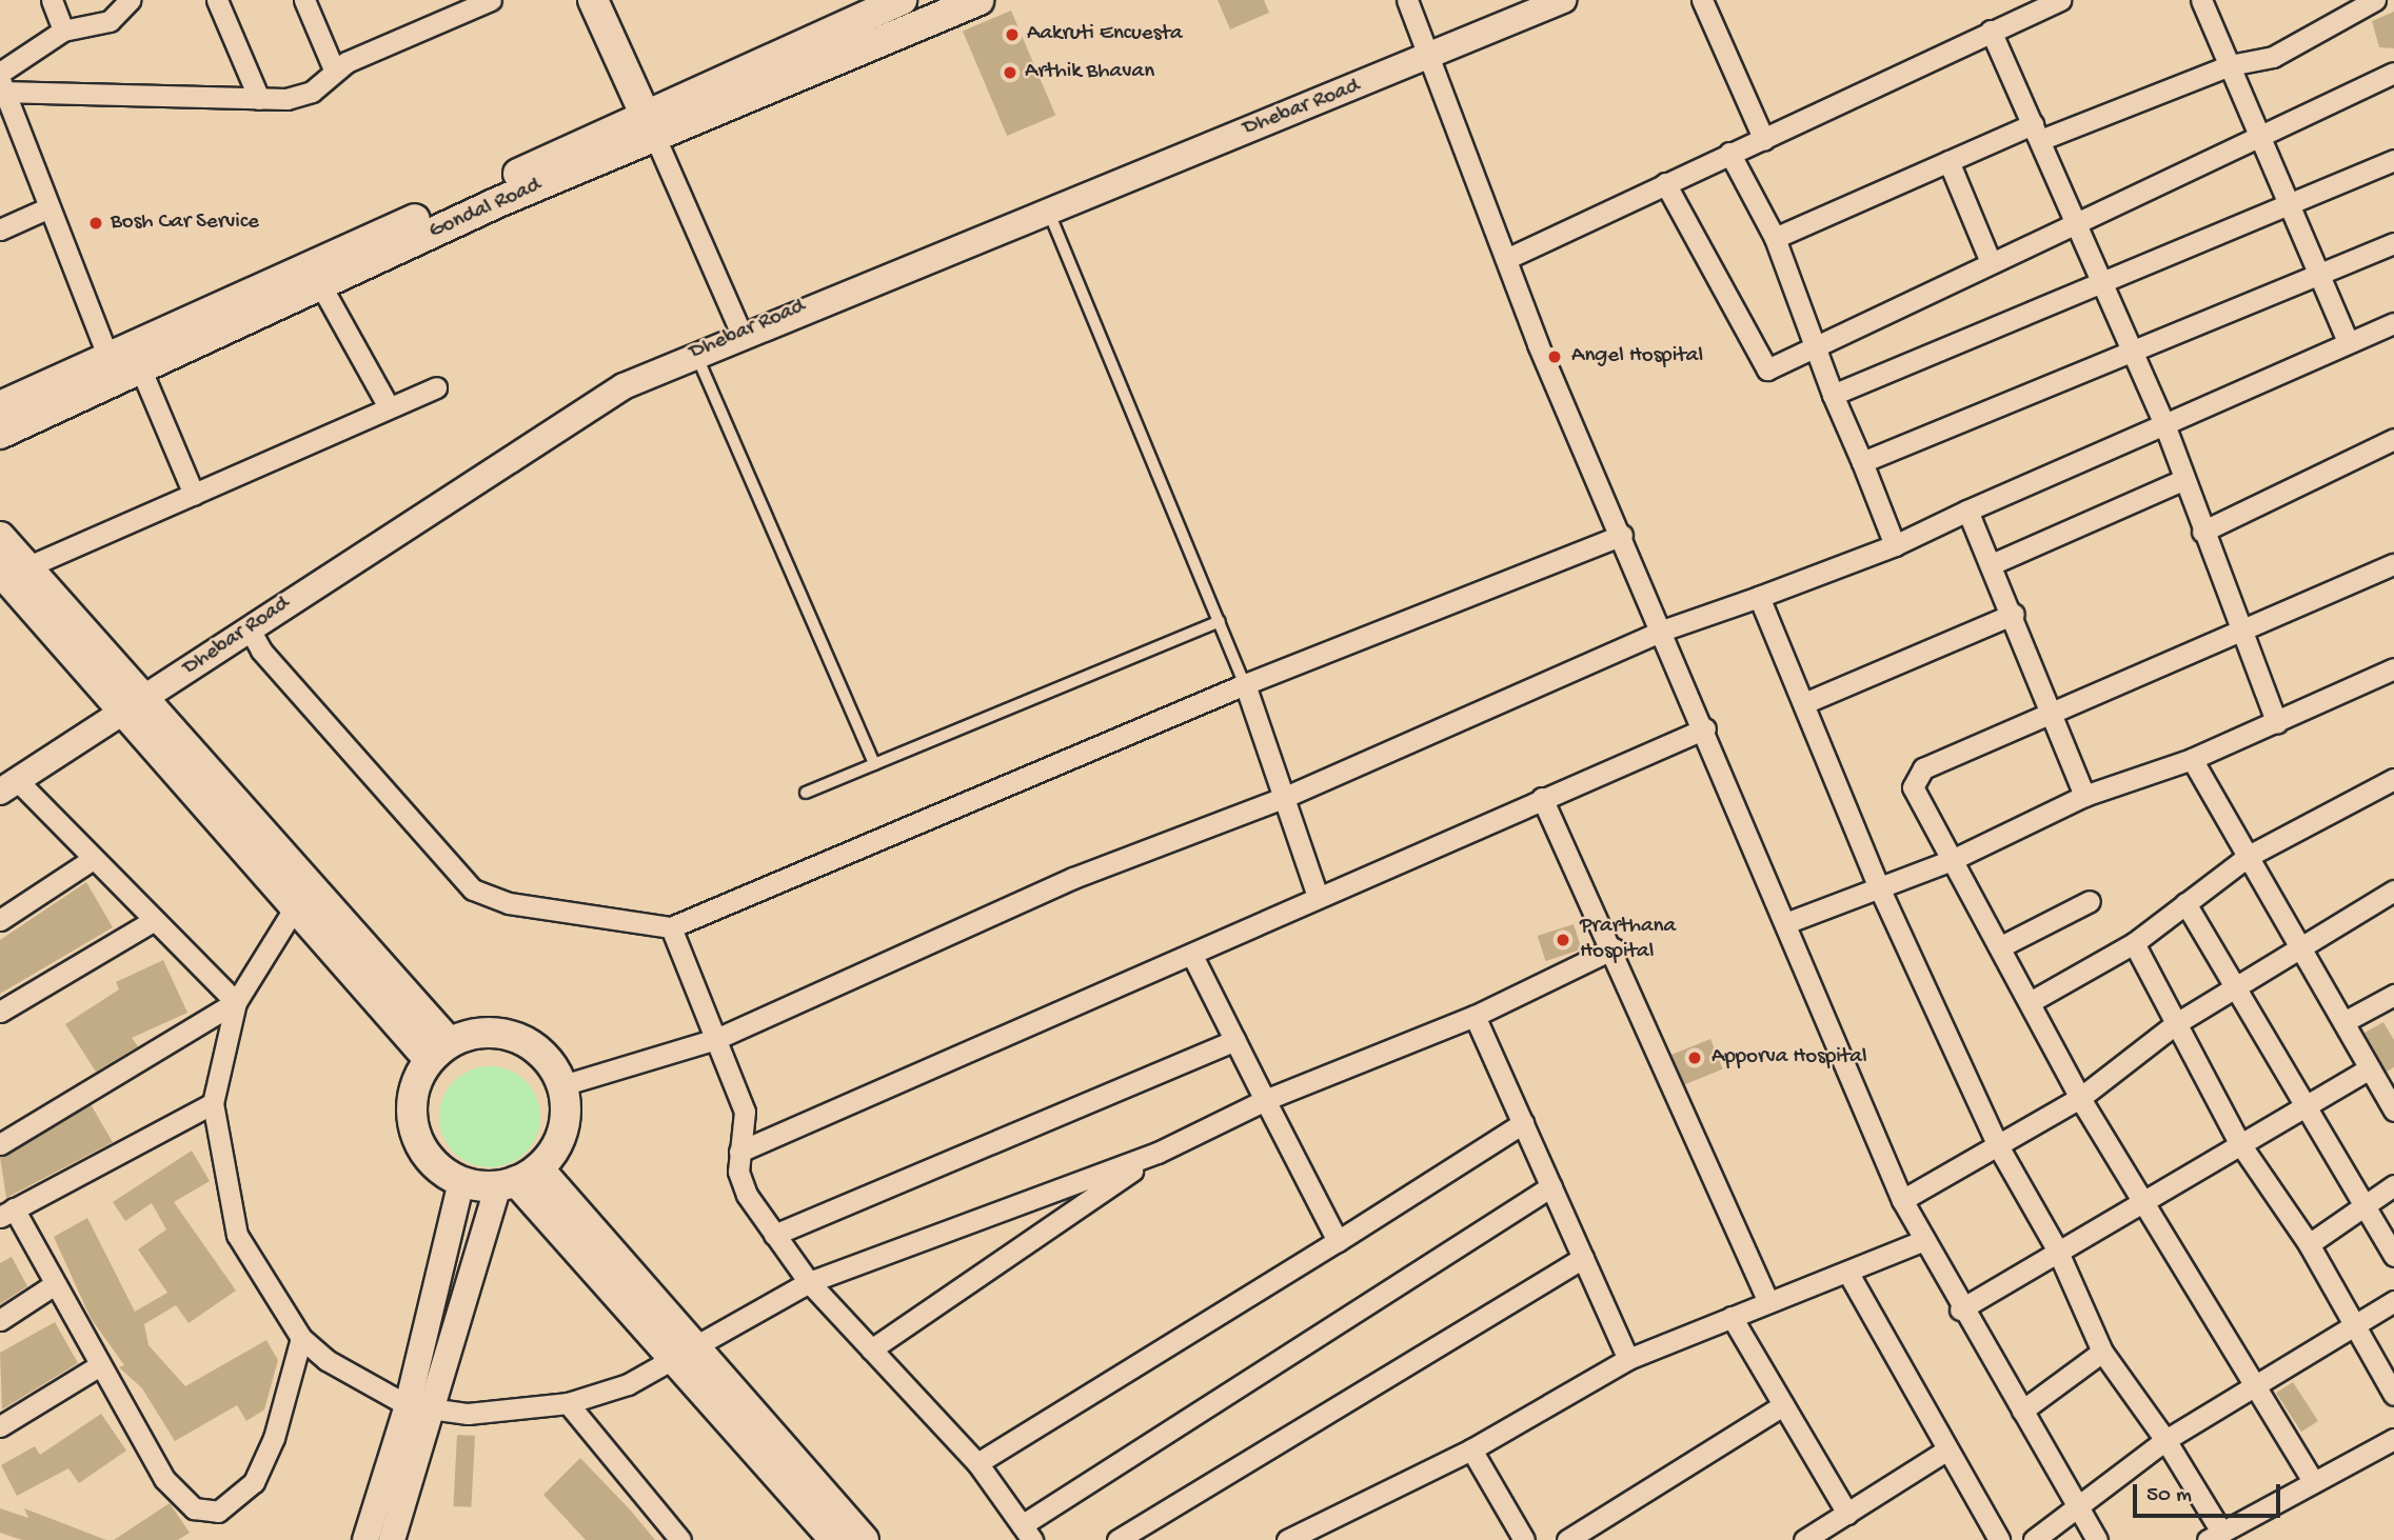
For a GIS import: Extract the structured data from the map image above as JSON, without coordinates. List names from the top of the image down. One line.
{"streets":{"main road":["Gondal Road"],"street":["Dhebar Road"]},"places":["Aakruti Encuesta","Arthik Bhavan","Bosh Car Service","Angel Hospital","Prarthana Hospital","Apporva Hospital"],"scale_bar":"50 m"}
